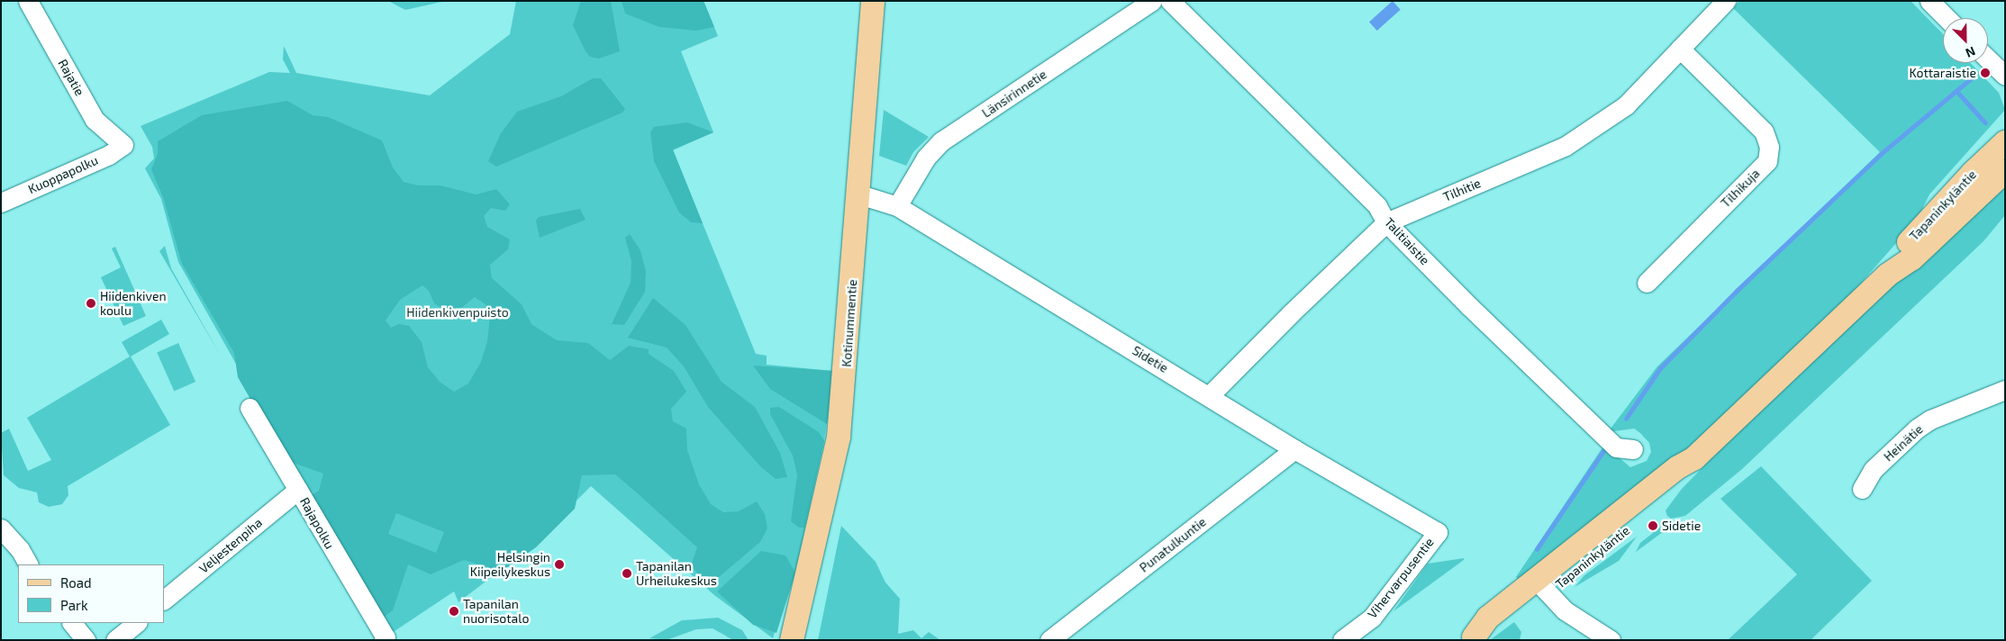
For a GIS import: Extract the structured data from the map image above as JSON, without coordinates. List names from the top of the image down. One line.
{"streets":{"main road":["Tapaninkyläntie","Kotinummentie"],"street":["Rajatie","Länsirinnetie","Kuoppapolku","Tilhikuja","Tilhitie","Talitiaistie","Sidetie","Heinätie","Rajapolku","Punatulkuntie","Veljestenpiha","Vihervarpusentie"]},"crossings":[["Rajatie","Kuoppapolku"],["Länsirinnetie","Sidetie"],["Tilhikuja","Tilhitie"],["Tilhitie","Talitiaistie"],["Tilhitie","Sidetie"],["Kotinummentie","Sidetie"],["Sidetie","Punatulkuntie"],["Sidetie","Vihervarpusentie"],["Rajapolku","Veljestenpiha"]],"parks":["Hiidenkivenpuisto"],"places":["Kottaraistie","Hiidenkiven koulu","Sidetie","Helsingin Kiipeilykeskus","Tapanilan Urheilukeskus","Tapanilan nuorisotalo"],"legend":["Road","Park"],"north":"bottom right"}
